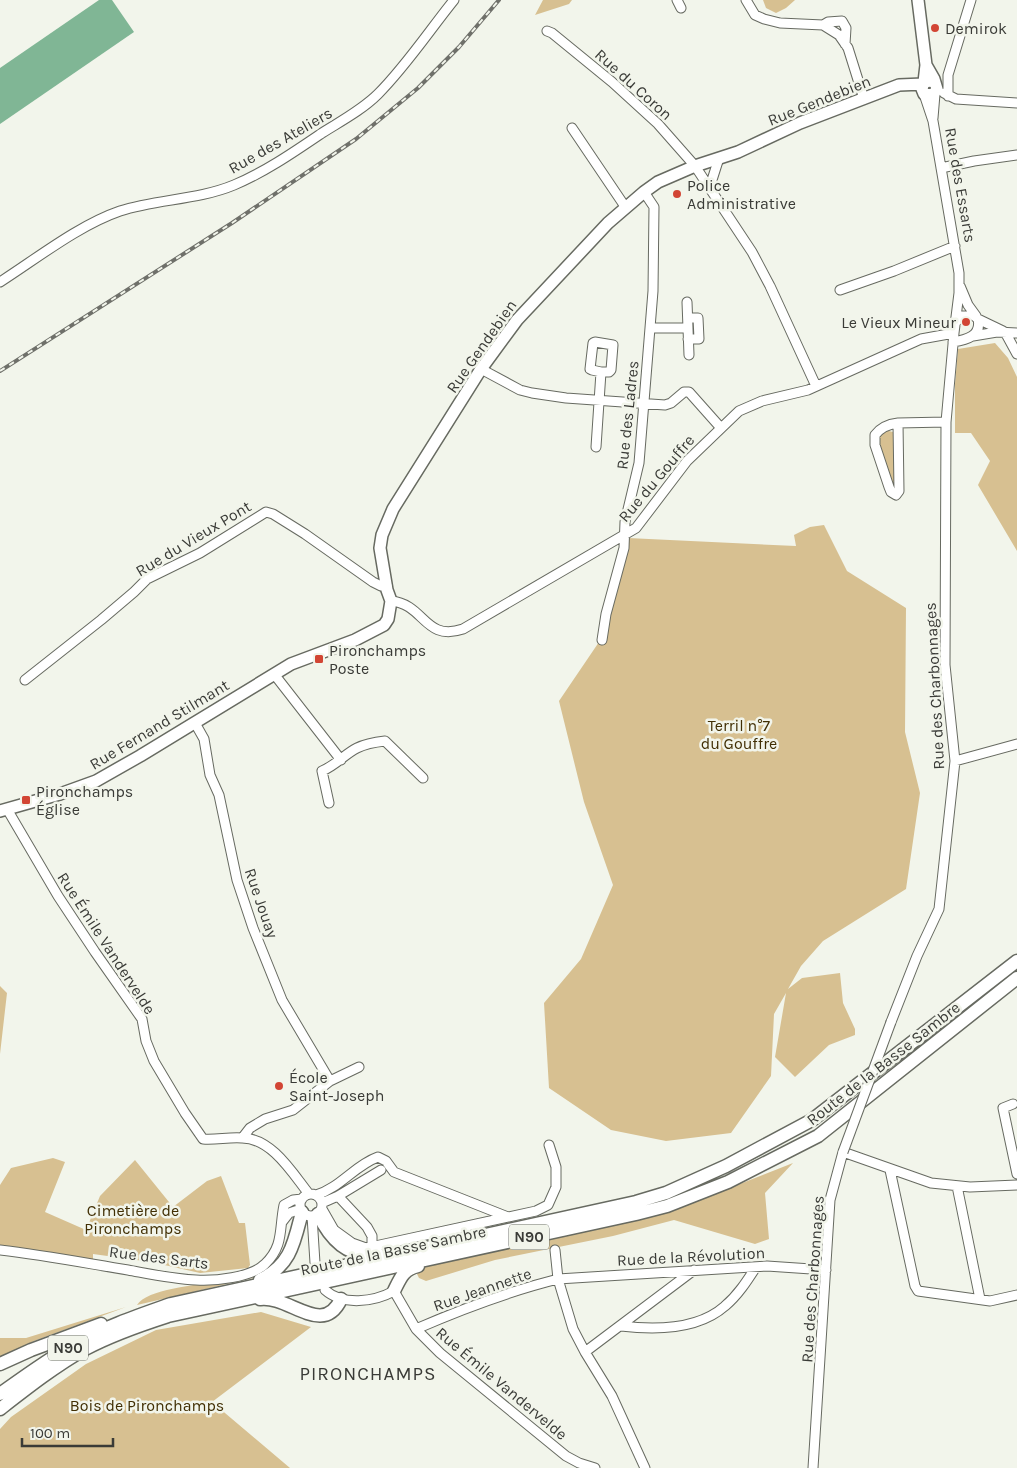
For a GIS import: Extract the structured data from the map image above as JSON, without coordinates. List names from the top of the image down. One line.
{"streets":{"highway":["Route de la Basse Sambre","N90"],"main road":["Rue Gendebien","Rue Fernand Stilmant"],"street":["Rue du Coron","Rue des Ateliers","Rue des Essarts","Rue des Ladres","Rue du Gouffre","Rue du Vieux Pont","Rue des Charbonnages","Rue Jouay","Rue Émile Vandervelde","Rue de la Révolution","Rue des Sarts","Rue Jeannette"]},"crossings":[["Rue du Coron","Rue Gendebien"],["Rue Gendebien","Rue des Essarts"],["Rue Gendebien","Rue des Ladres"],["Rue Gendebien","Rue du Gouffre"],["Rue Gendebien","Rue du Vieux Pont"],["Rue des Essarts","Rue des Charbonnages"],["Rue des Ladres","Rue du Gouffre"],["Rue du Gouffre","Rue des Charbonnages"],["Rue des Charbonnages","Rue de la Révolution"],["Rue Fernand Stilmant","Rue Jouay"],["Rue Fernand Stilmant","Rue Émile Vandervelde"],["Rue Émile Vandervelde","Rue des Sarts"],["Rue Émile Vandervelde","Rue Jeannette"],["Rue de la Révolution","Rue Jeannette"]],"districts":["PIRONCHAMPS"],"parks":["Terril n°7 du Gouffre","Cimetière de Pironchamps","Bois de Pironchamps"],"places":{"other":["Demirok","Police Administrative","Le Vieux Mineur","École Saint-Joseph"],"transit":["Pironchamps Poste","Pironchamps Église"]},"scale_bar":"100 m"}
